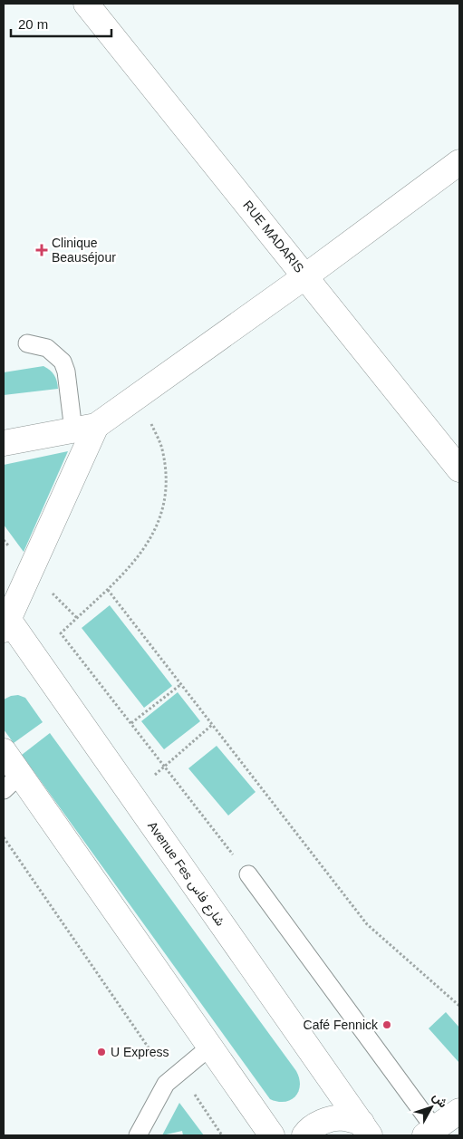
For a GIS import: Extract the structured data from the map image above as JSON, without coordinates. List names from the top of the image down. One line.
{"streets":{"street":["RUE MADARIS","Avenue Fes شارع فاس"]},"places":{"health":["Clinique Beauséjour"],"other":["Café Fennick","U Express"]},"scale_bar":"20 m","north":"top right"}
